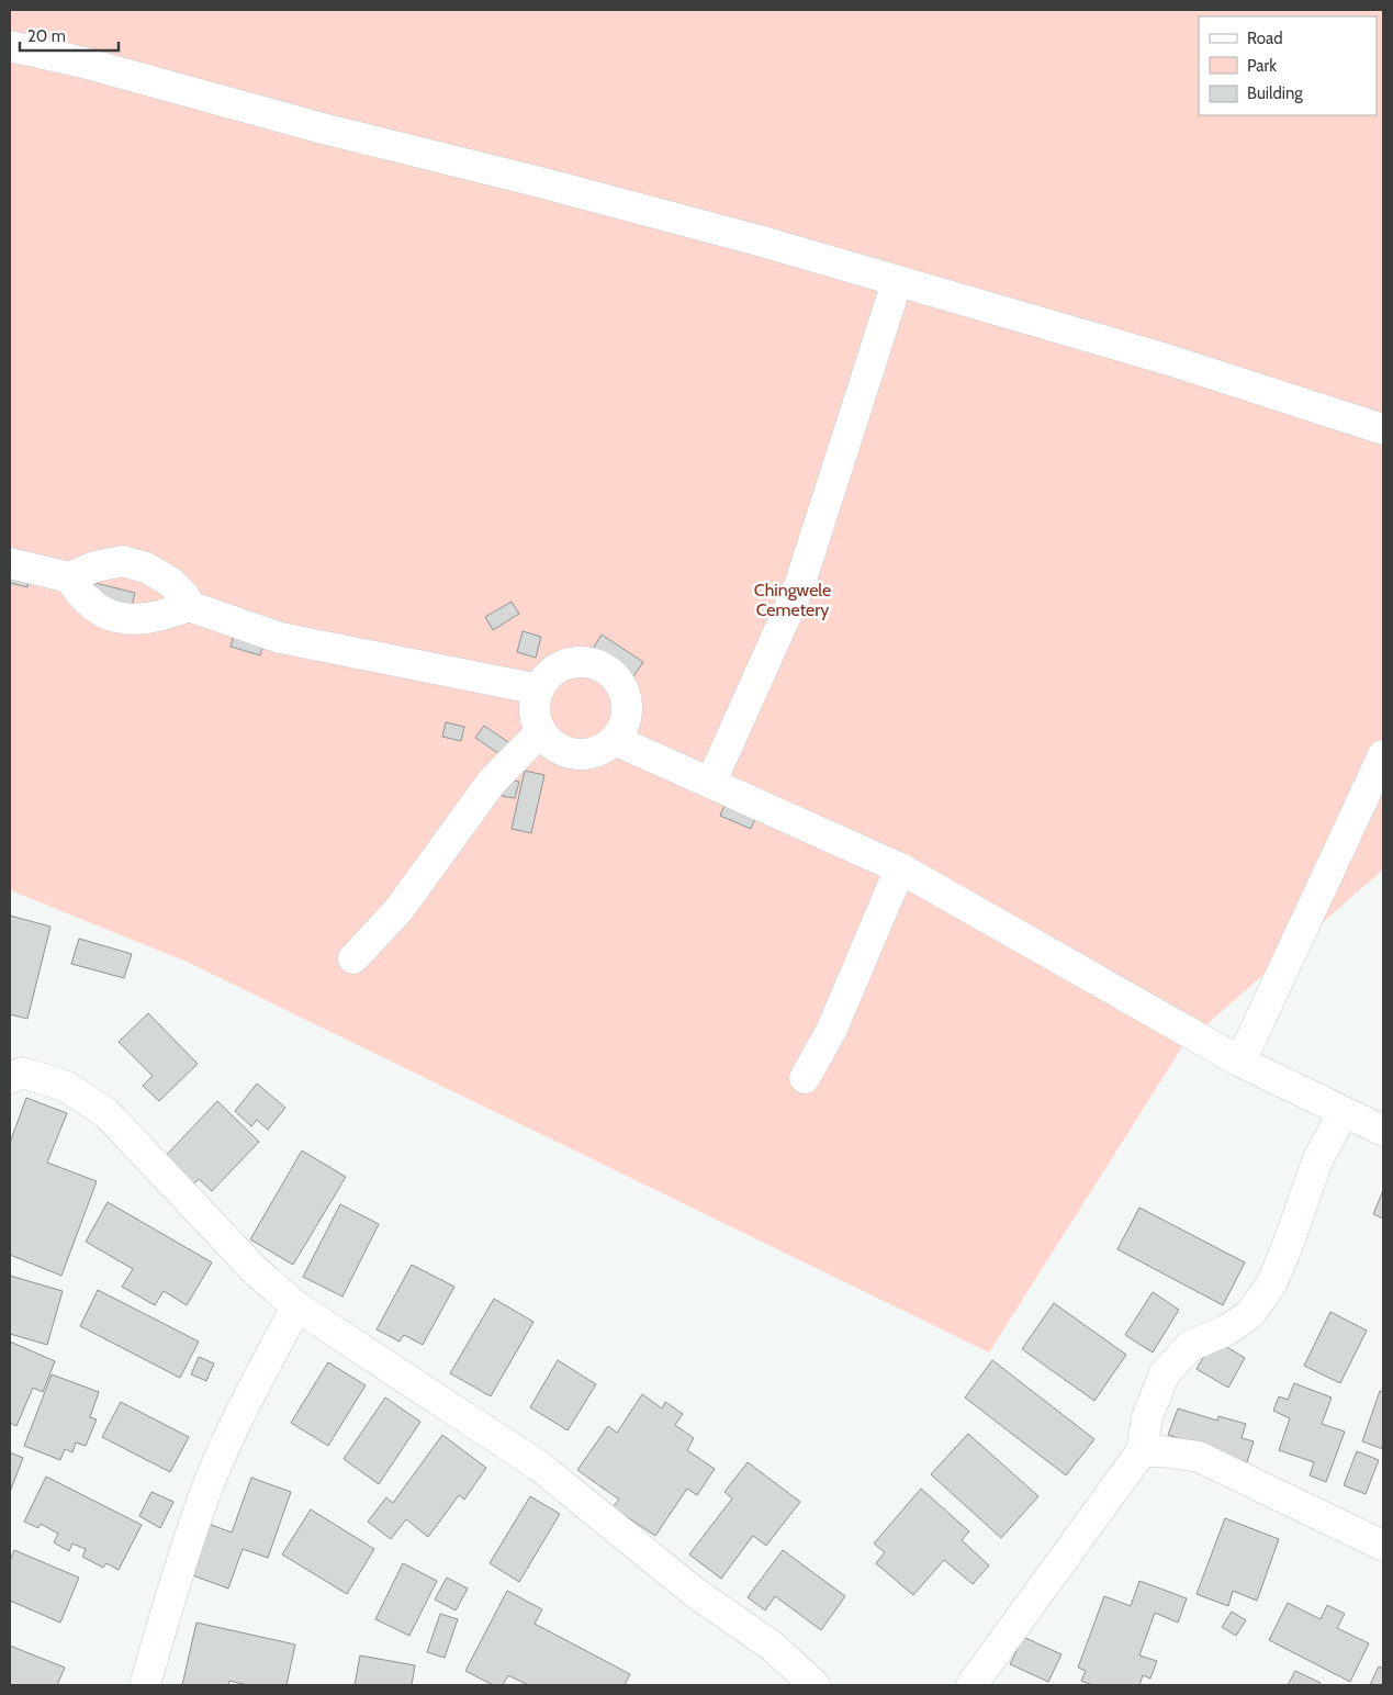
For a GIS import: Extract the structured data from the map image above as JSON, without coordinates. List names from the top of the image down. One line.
{"parks":["Chingwele Cemetery"],"legend":["Road","Park","Building"],"scale_bar":"20 m"}
